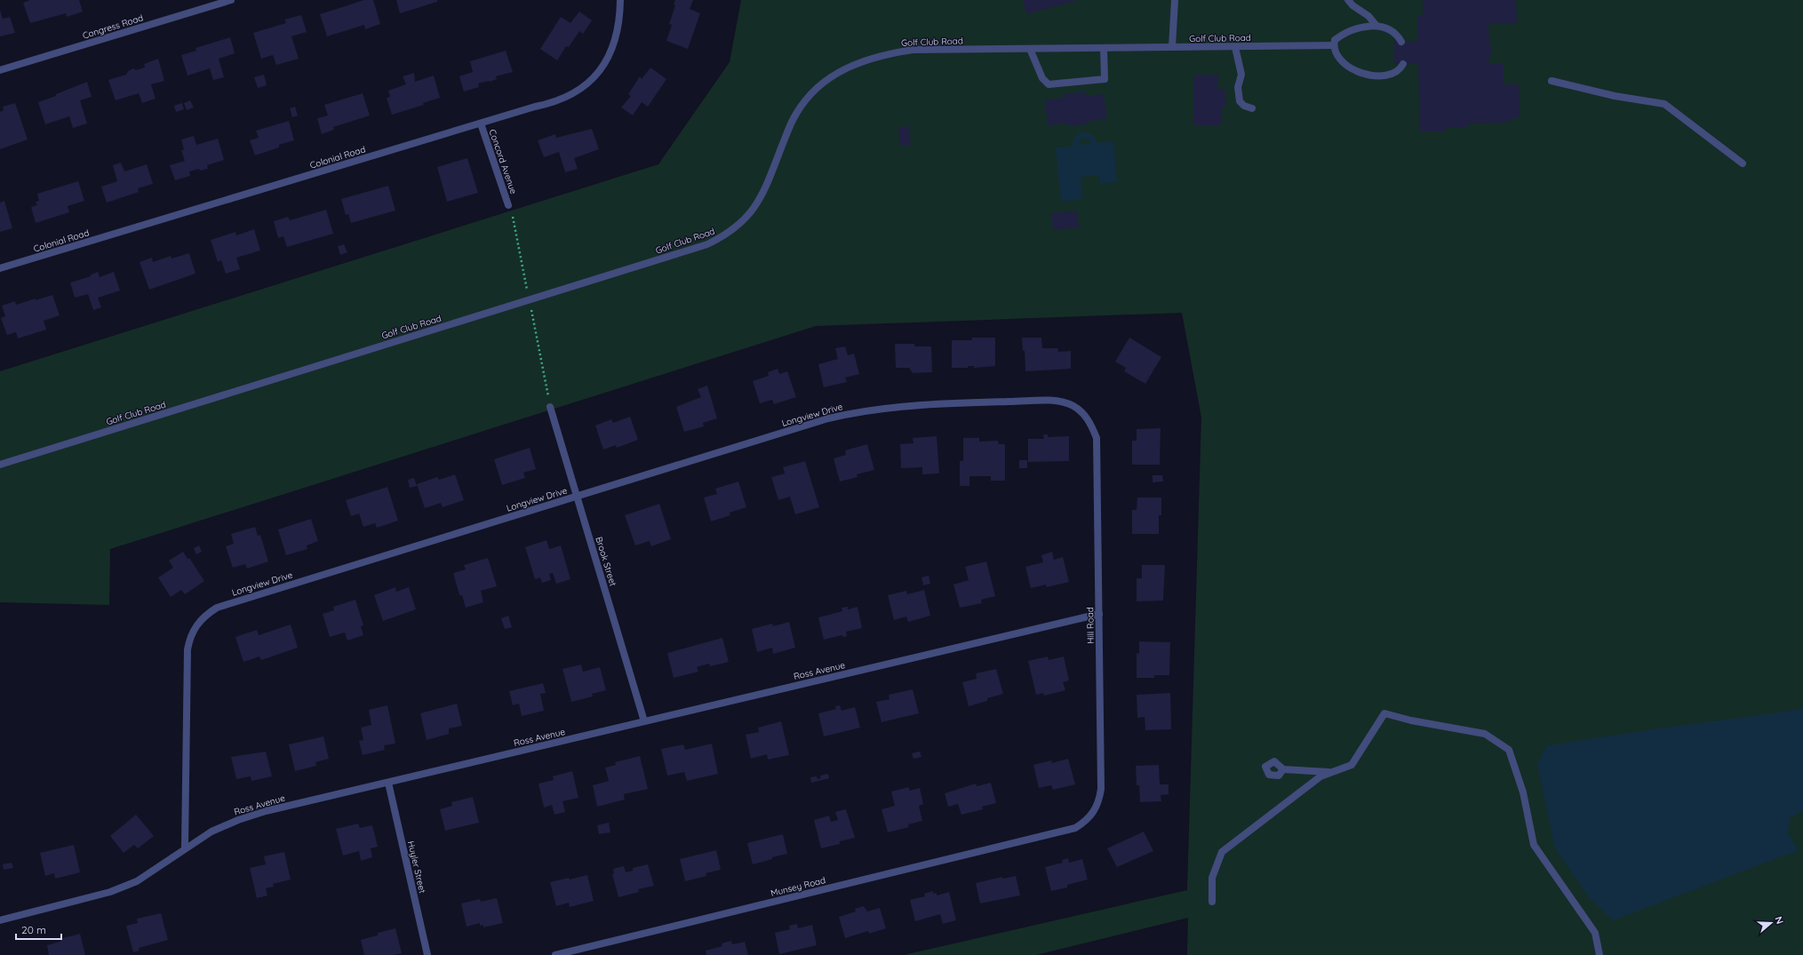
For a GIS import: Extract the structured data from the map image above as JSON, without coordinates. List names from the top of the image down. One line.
{"streets":{"street":["Congress Road","Golf Club Road","Colonial Road","Concord Avenue","Longview Drive","Brook Street","Hill Road","Ross Avenue","Huyler Street","Munsey Road"]},"crossings":[["Colonial Road","Concord Avenue"],["Longview Drive","Brook Street"],["Longview Drive","Hill Road"],["Longview Drive","Ross Avenue"],["Brook Street","Ross Avenue"],["Hill Road","Ross Avenue"],["Hill Road","Munsey Road"],["Ross Avenue","Huyler Street"]],"scale_bar":"20 m","north":"right"}
